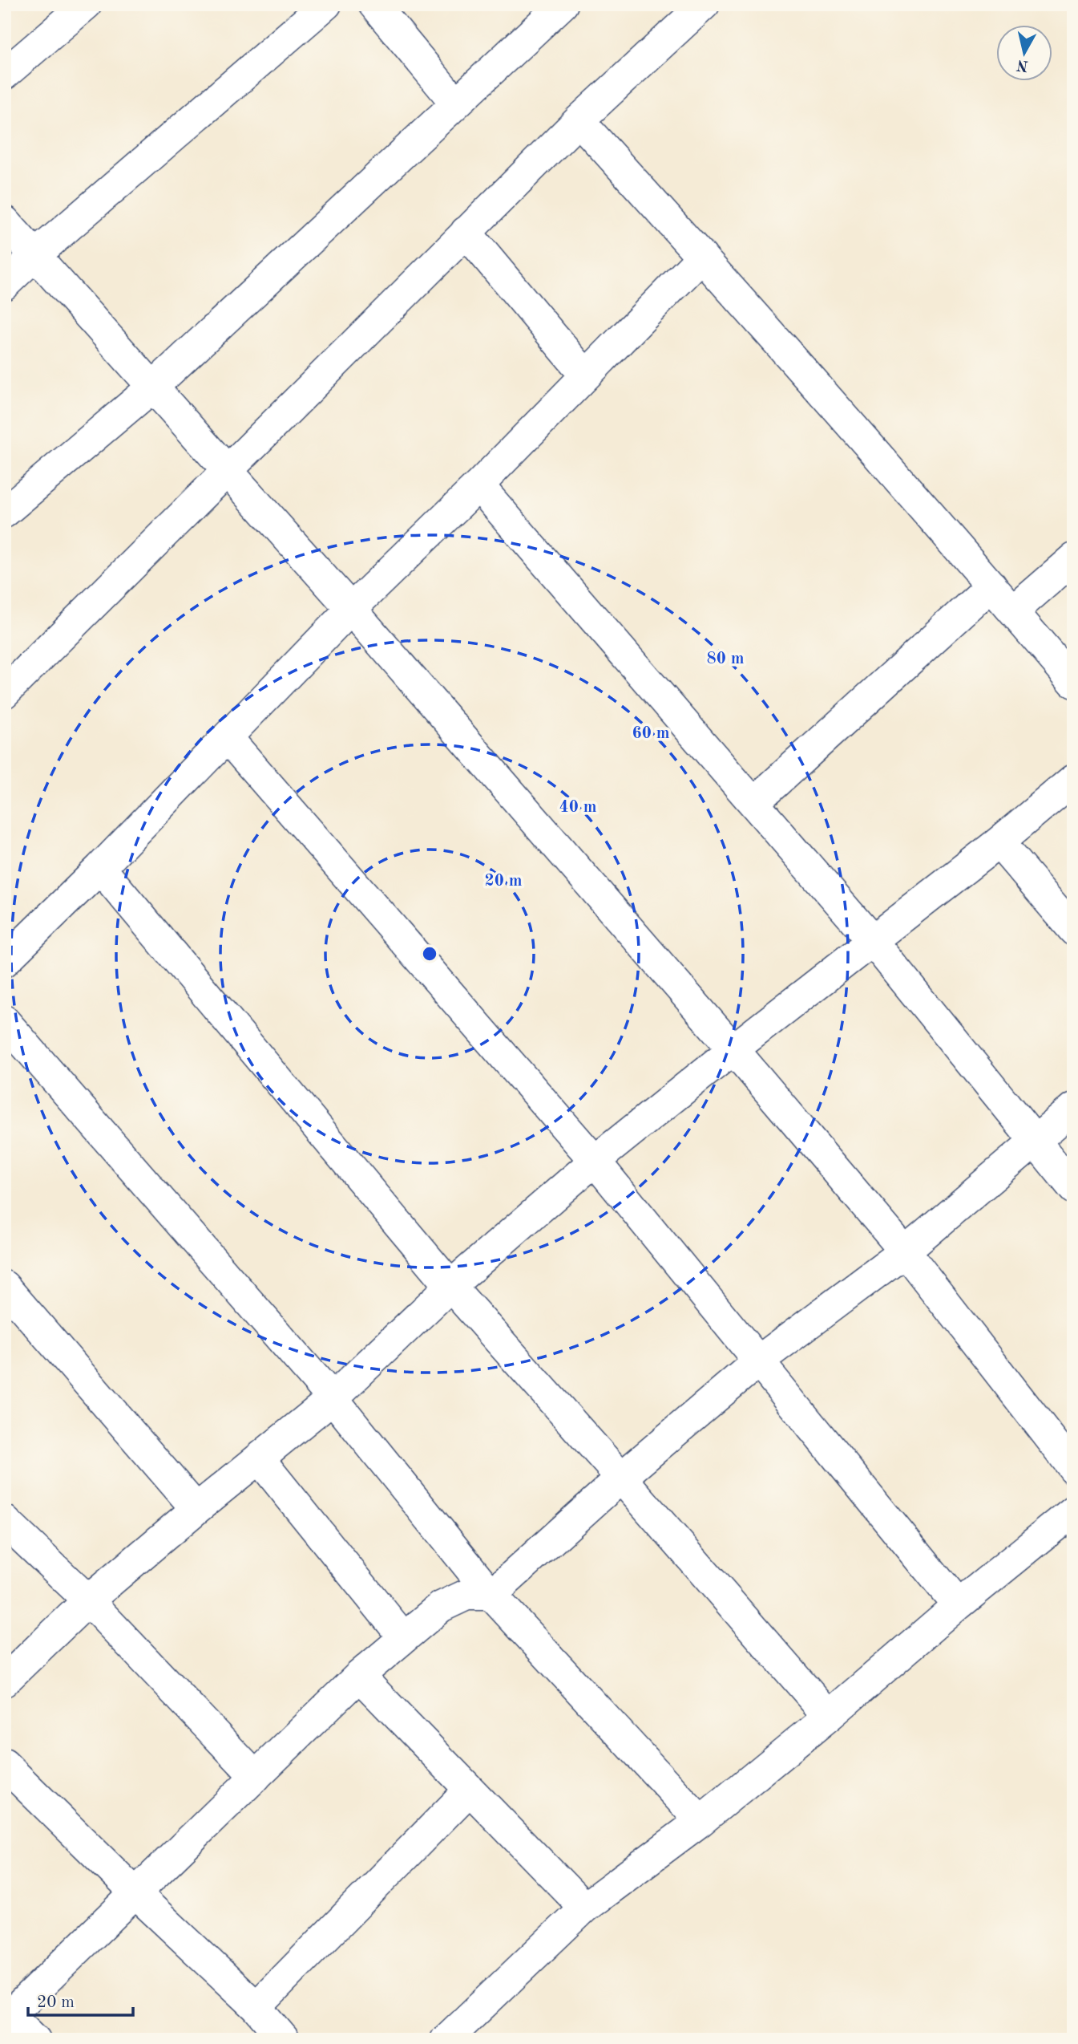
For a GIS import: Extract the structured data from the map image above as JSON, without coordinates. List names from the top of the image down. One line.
{"scale_bar":"20 m","north":"bottom","rings":["80 m","60 m","40 m","20 m"]}
